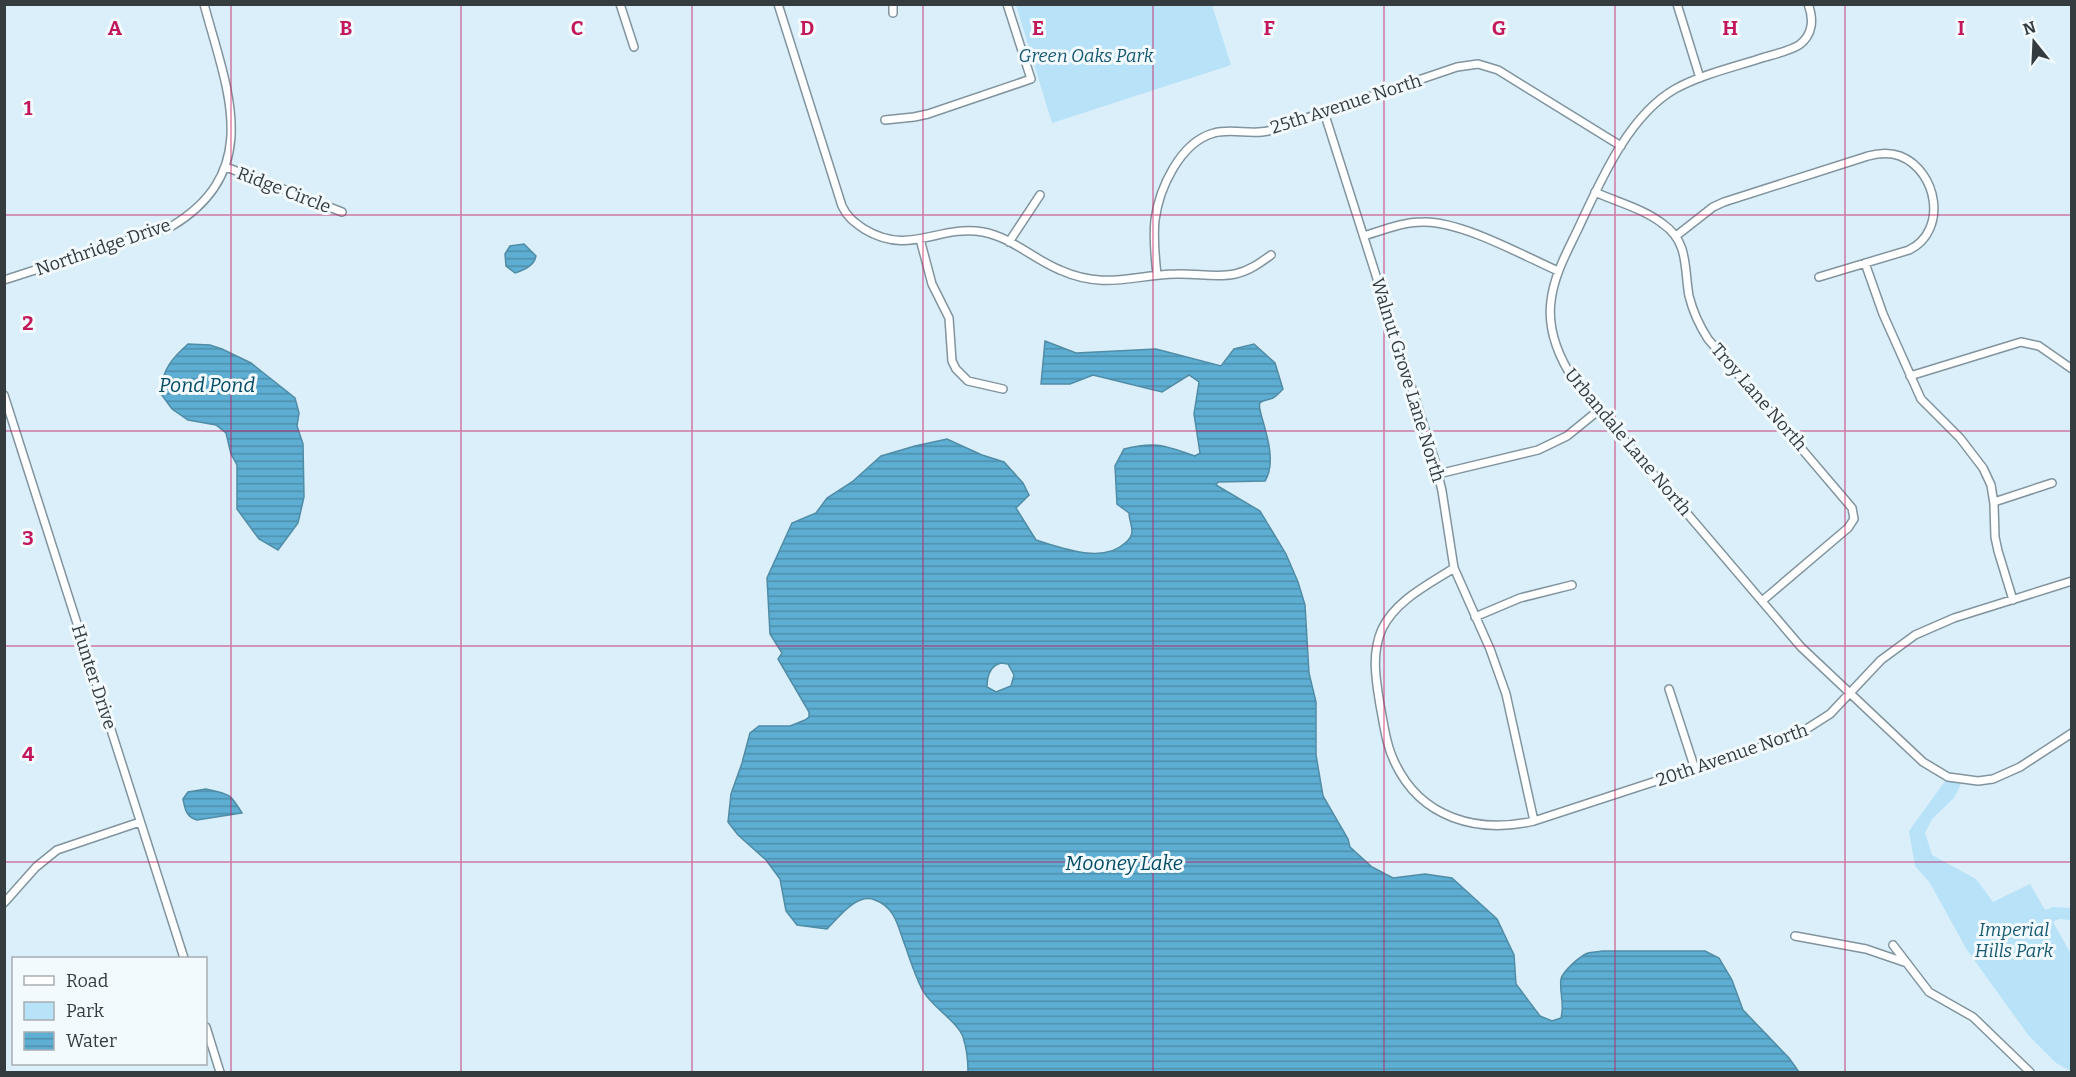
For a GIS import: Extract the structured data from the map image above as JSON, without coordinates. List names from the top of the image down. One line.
{"streets":{"street":["25th Avenue North","Ridge Circle","Northridge Drive","Walnut Grove Lane North","Troy Lane North","Urbandale Lane North","Hunter Drive","20th Avenue North"]},"crossings":[["25th Avenue North","Walnut Grove Lane North"],["25th Avenue North","Urbandale Lane North"],["Ridge Circle","Northridge Drive"],["Walnut Grove Lane North","20th Avenue North"],["Troy Lane North","Urbandale Lane North"],["Urbandale Lane North","20th Avenue North"]],"water":["Pond Pond","Mooney Lake"],"parks":["Green Oaks Park","Imperial Hills Park"],"legend":["Road","Park","Water"],"north":"top","grid":{"columns":["A","B","C","D","E","F","G","H","I"],"rows":["1","2","3","4"]}}
